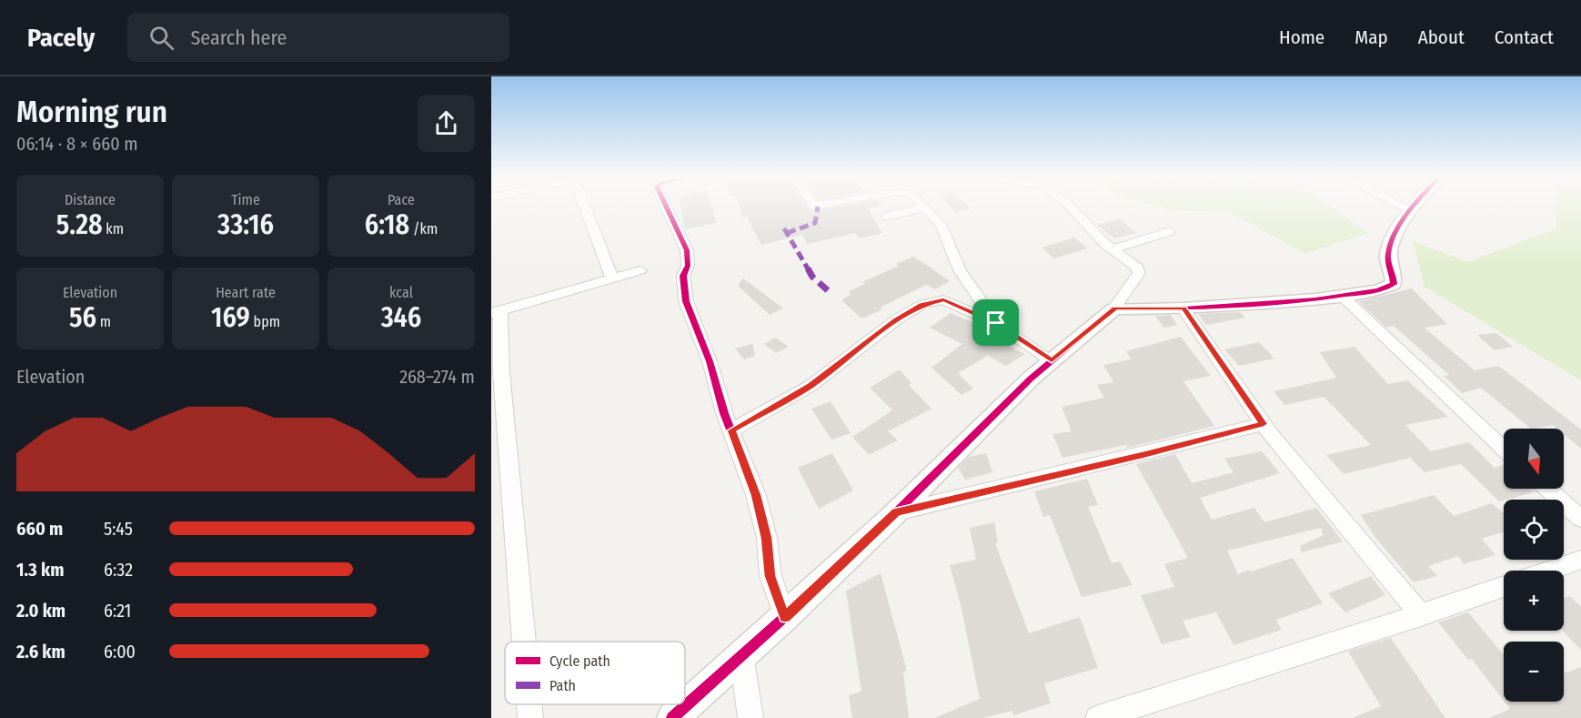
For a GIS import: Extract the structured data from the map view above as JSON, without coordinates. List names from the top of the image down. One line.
{"legend":["Cycle path","Path"],"north":"bottom","page":{"header":"Pacely","search":"Search here","nav":["Home","Map","About","Contact"],"heading":["Morning run","06:14 · 8 × 660 m"],"stats":[["Distance","5.28 km"],["Time","33:16"],["Pace","6:18 /km"],["Elevation","56 m"],["Heart rate","169 bpm"],["kcal","346"]],"chart":["Elevation","268–274 m"],"map_buttons":["+","−"],"list":[{"name":"660 m","note":"5:45"},{"name":"1.3 km","note":"6:32"},{"name":"2.0 km","note":"6:21"},{"name":"2.6 km","note":"6:00"}]}}
